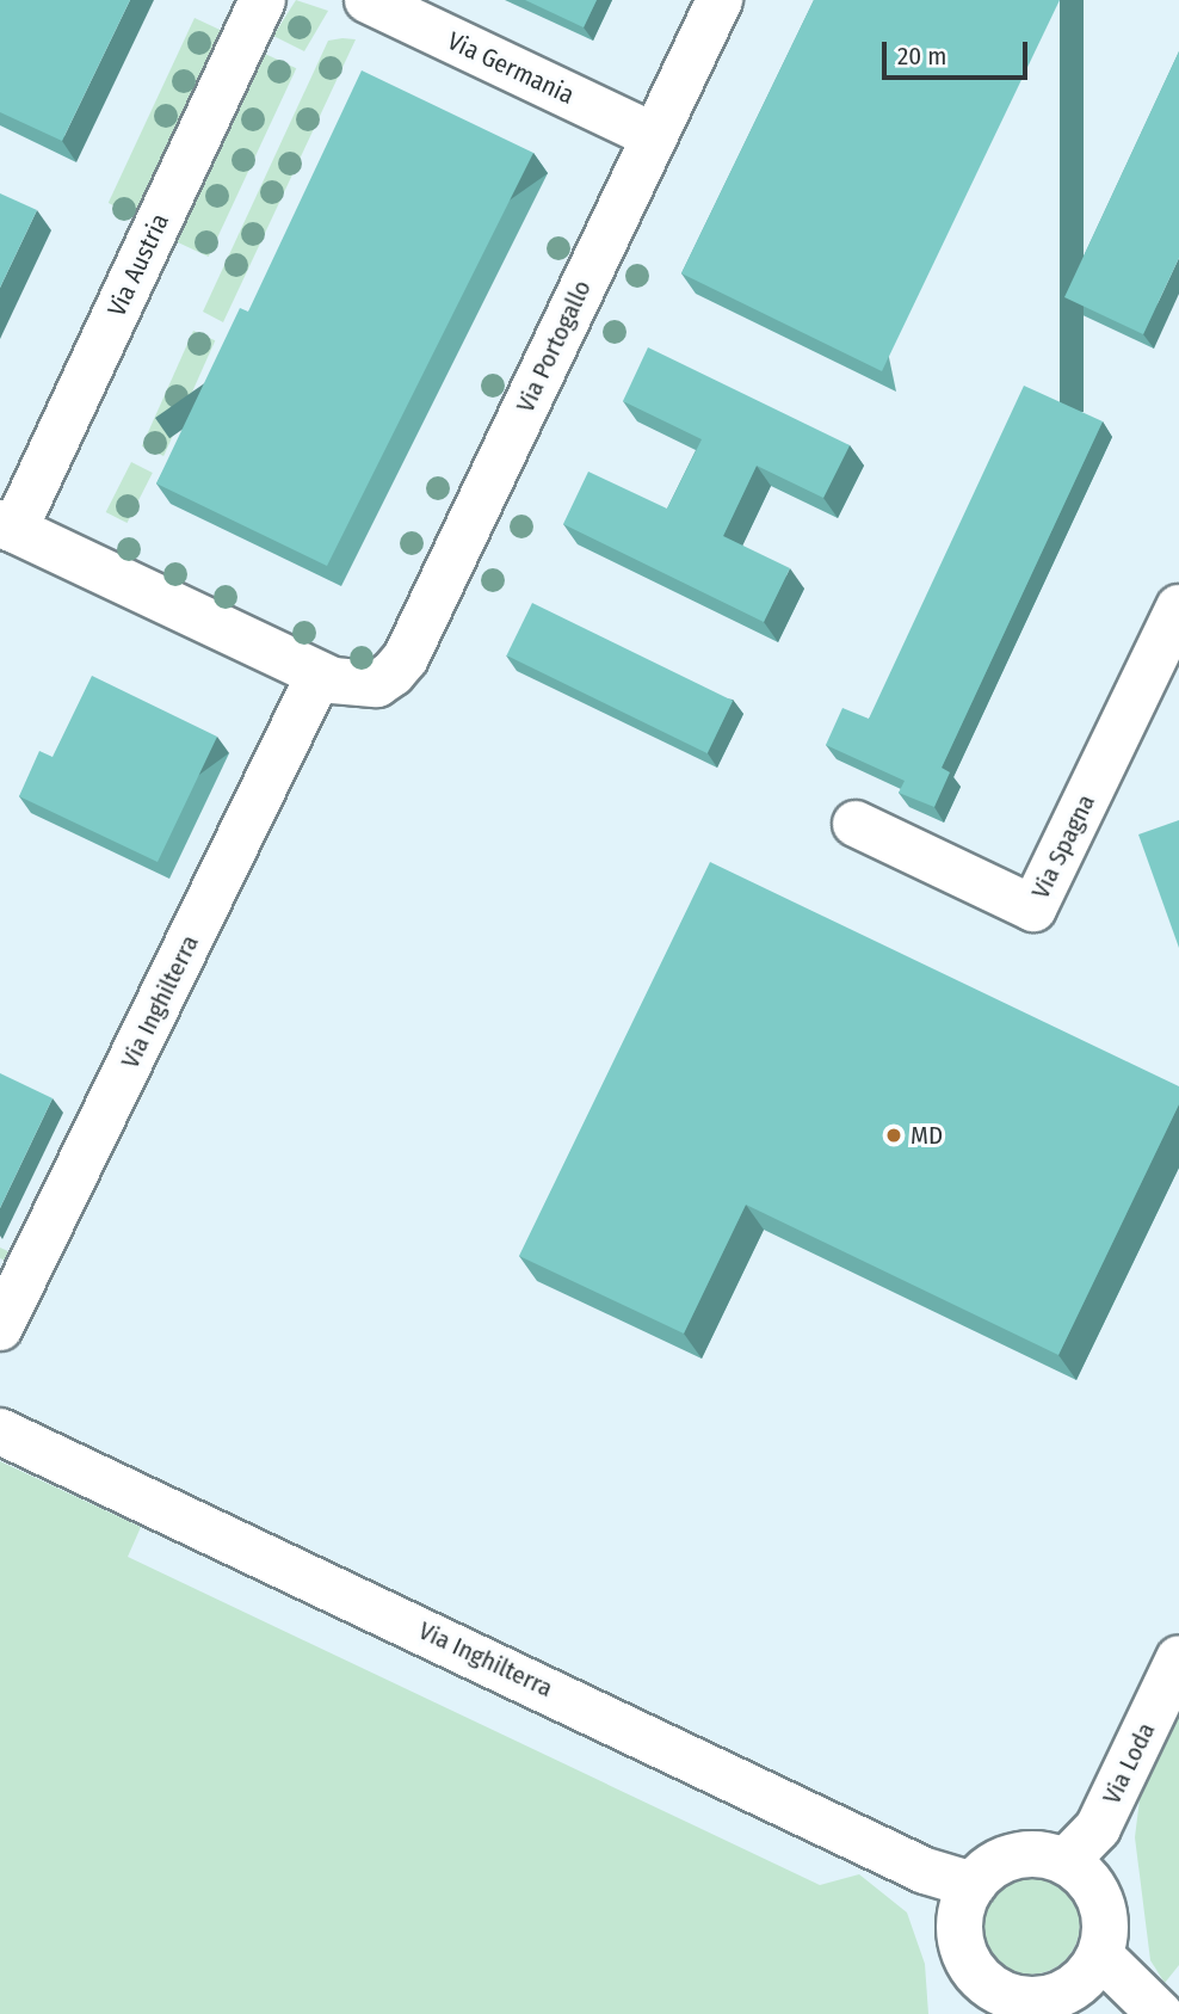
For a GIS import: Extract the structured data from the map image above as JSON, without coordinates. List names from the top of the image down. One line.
{"streets":{"street":["Via Germania","Via Austria","Via Portogallo","Via Spagna","Via Inghilterra","Via Loda"]},"crossings":[["Via Germania","Via Portogallo"],["Via Portogallo","Via Inghilterra"],["Via Inghilterra","Via Loda"]],"places":["MD"],"scale_bar":"20 m"}
